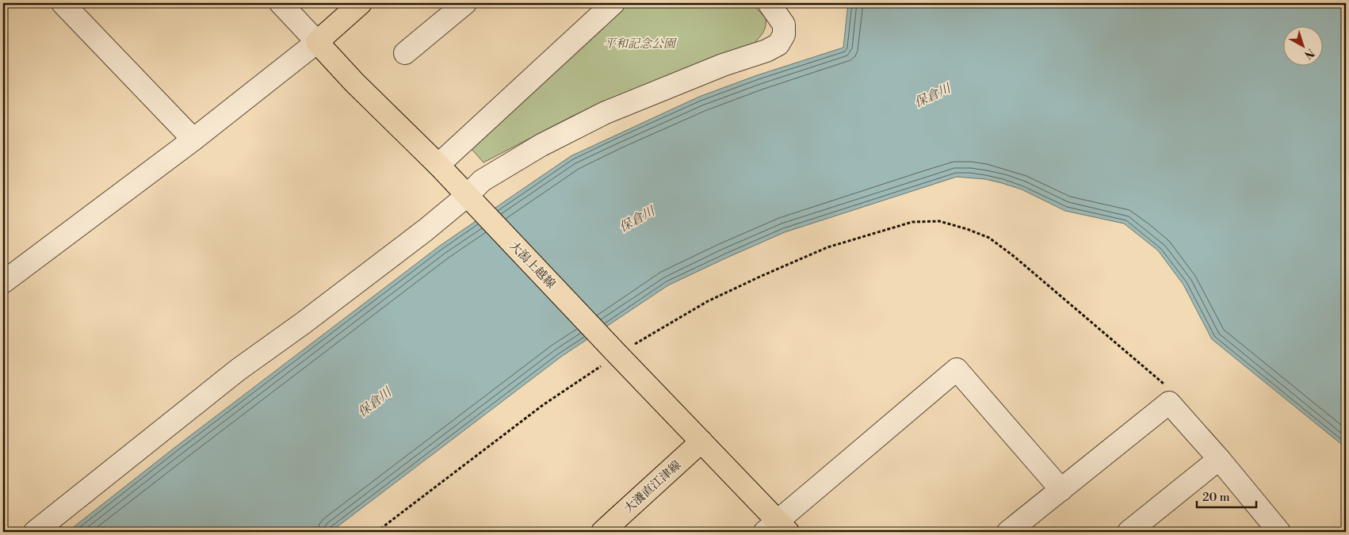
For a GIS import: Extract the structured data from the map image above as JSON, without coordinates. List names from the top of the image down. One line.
{"streets":{"main road":["大潟上越線","大瀁直江津線"]},"crossings":[["大潟上越線","大瀁直江津線"]],"water":["保倉川"],"parks":["平和記念公園"],"scale_bar":"20 m","north":"bottom right"}
